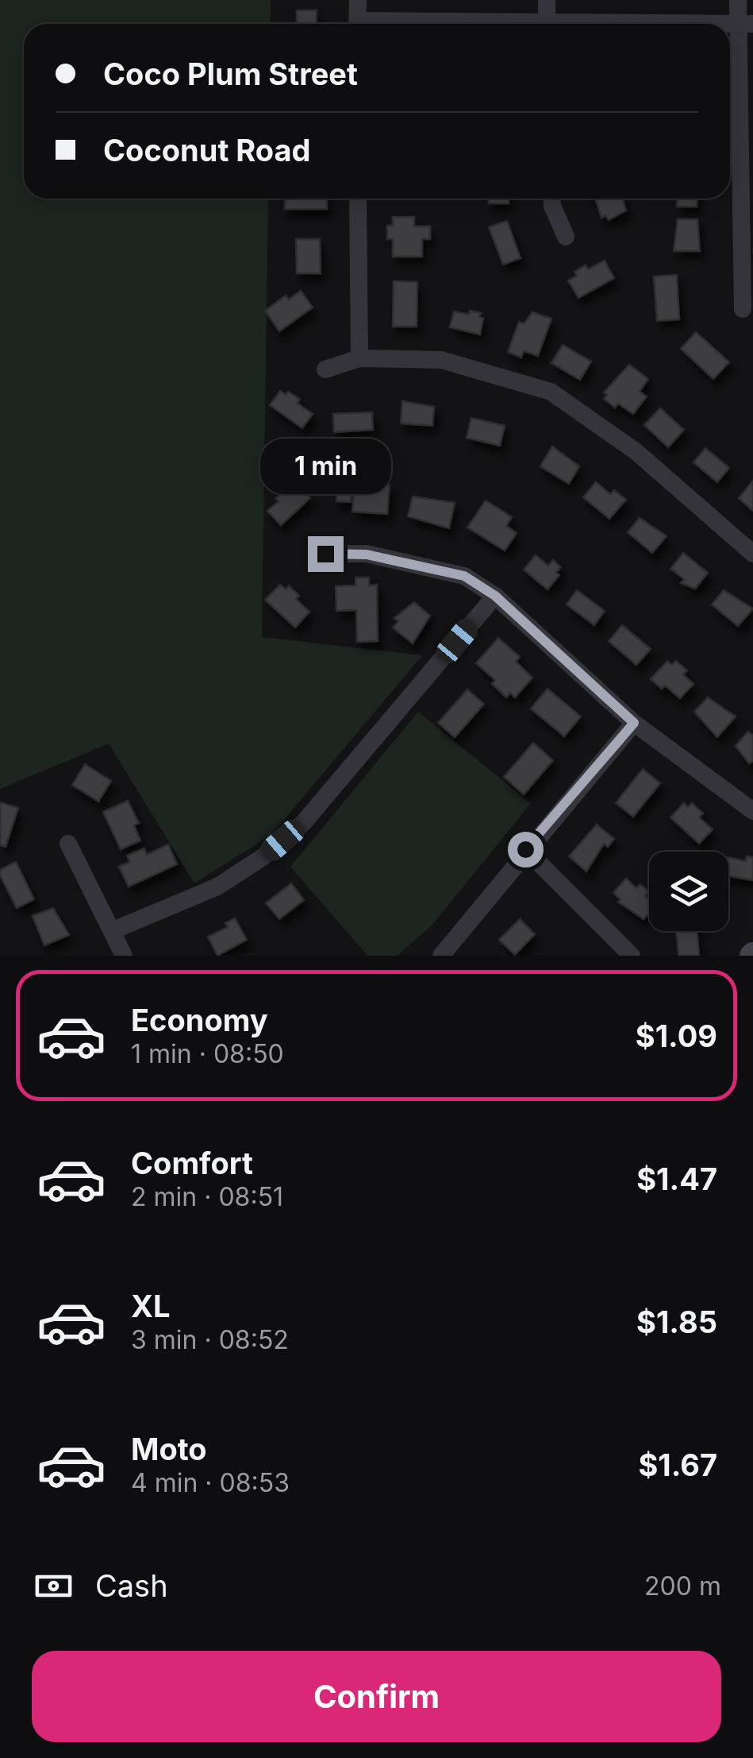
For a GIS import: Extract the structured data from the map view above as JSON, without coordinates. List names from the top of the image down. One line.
{"page":{"banner":["Coco Plum Street","Coconut Road"],"bubble":"1 min","list":[{"name":"Economy","note":"1 min · 08:50","value":"$1.09"},{"name":"Comfort","note":"2 min · 08:51","value":"$1.47"},{"name":"XL","note":"3 min · 08:52","value":"$1.85"},{"name":"Moto","note":"4 min · 08:53","value":"$1.67"}],"pay":["Cash","200 m"],"buttons":"Confirm"}}
